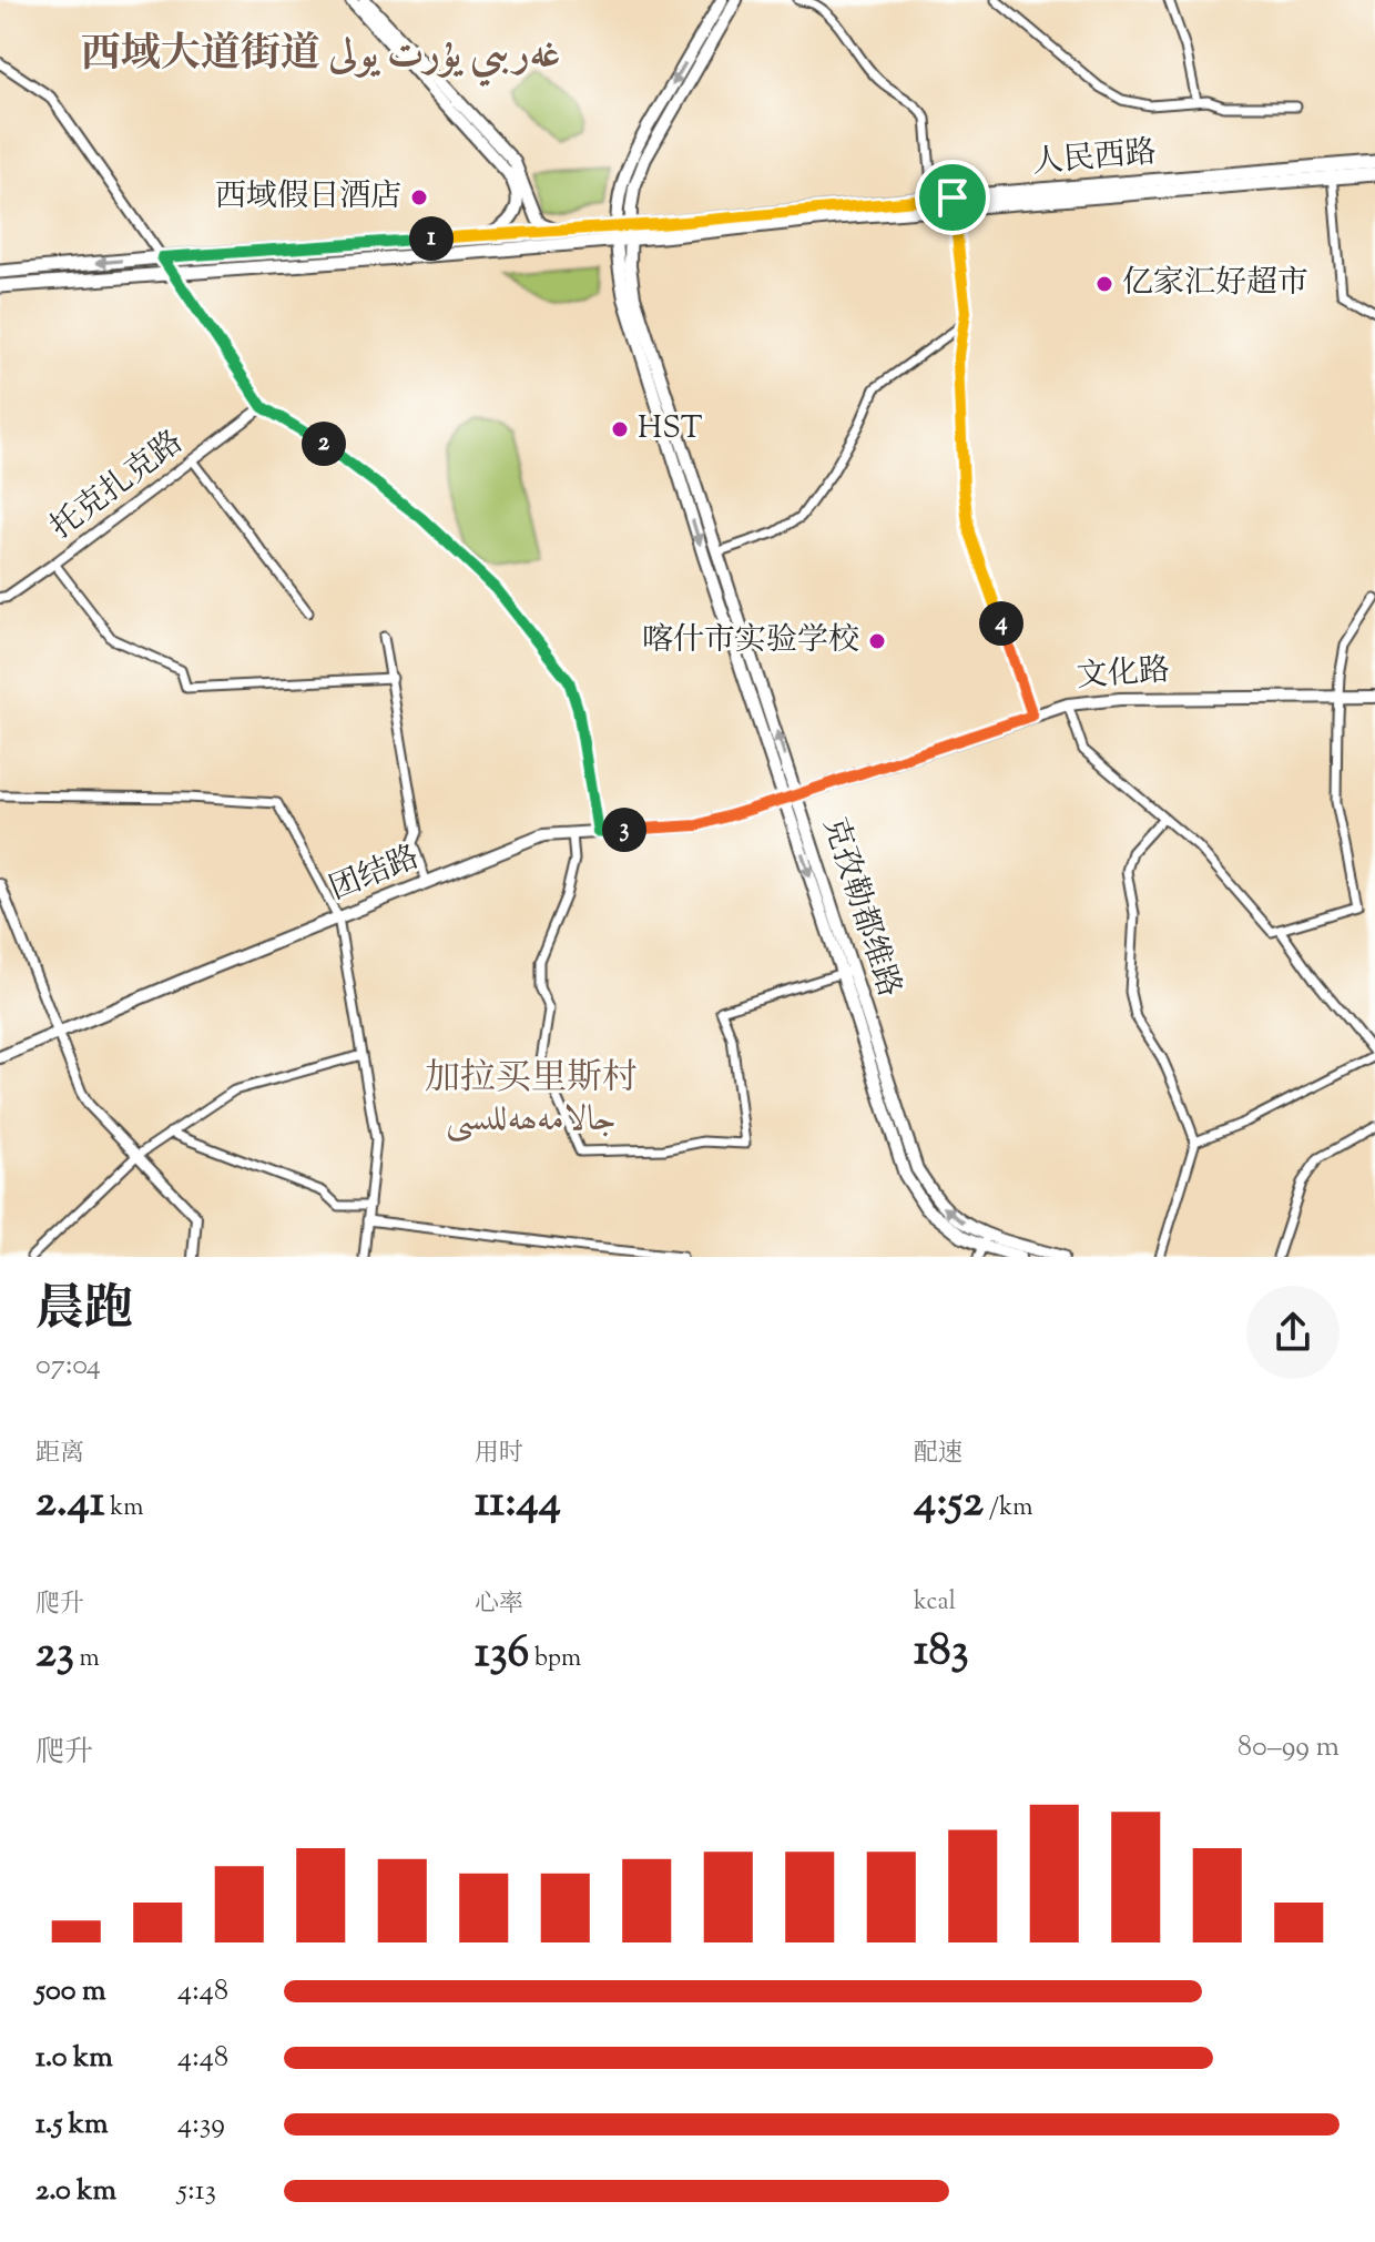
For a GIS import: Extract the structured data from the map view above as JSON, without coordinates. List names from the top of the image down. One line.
{"streets":{"main road":["人民西路","文化路","团结路","克孜勒都维路"],"street":["托克扎克路"]},"crossings":[["人民西路","克孜勒都维路"],["文化路","团结路"],["文化路","克孜勒都维路"],["团结路","克孜勒都维路"]],"districts":["西域大道街道 غەربىي يۇرت يولى","加拉买里斯村 جالامەھەللىسى"],"places":["西域假日酒店","亿家汇好超市","HST","喀什市实验学校"],"page":{"pins":["1","2","4","3"],"heading":["晨跑","07:04"],"stats":[["距离","2.41 km"],["用时","11:44"],["配速","4:52 /km"],["爬升","23 m"],["心率","136 bpm"],["kcal","183"]],"chart":["爬升","80–99 m"],"list":[{"name":"500 m","note":"4:48"},{"name":"1.0 km","note":"4:48"},{"name":"1.5 km","note":"4:39"},{"name":"2.0 km","note":"5:13"}]}}
